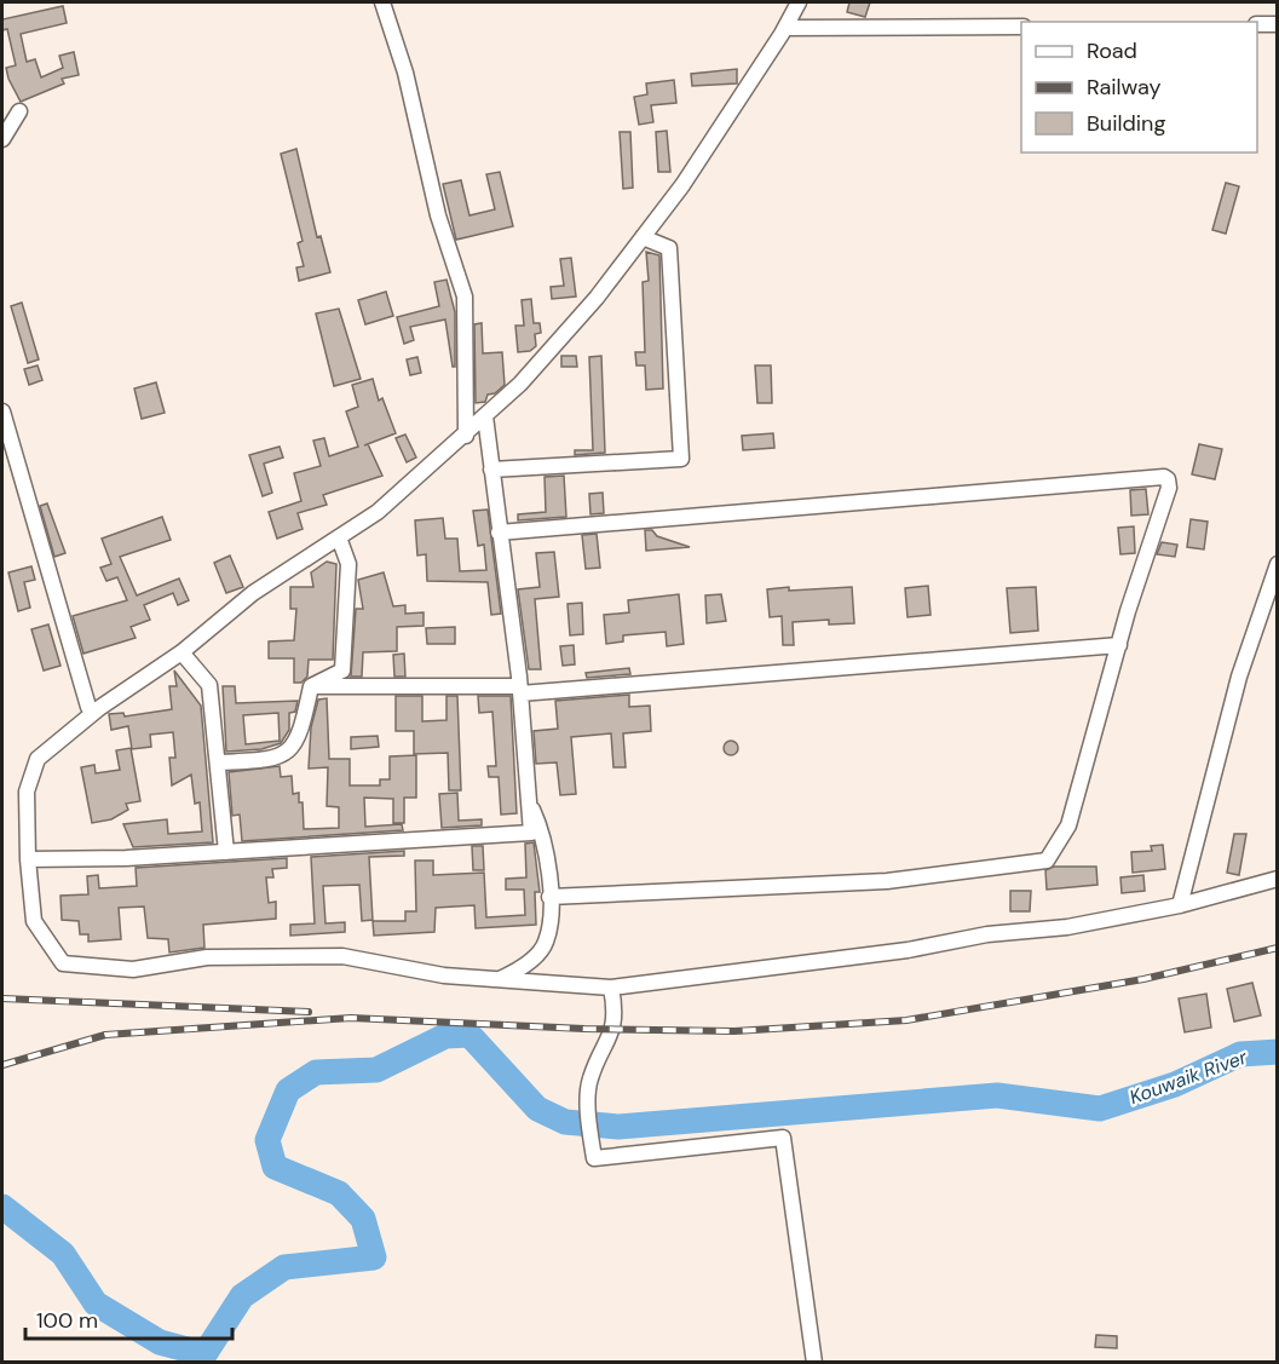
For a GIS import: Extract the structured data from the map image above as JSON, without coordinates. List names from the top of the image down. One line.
{"water":["Kouwaik River"],"legend":["Road","Railway","Building"],"scale_bar":"100 m"}
